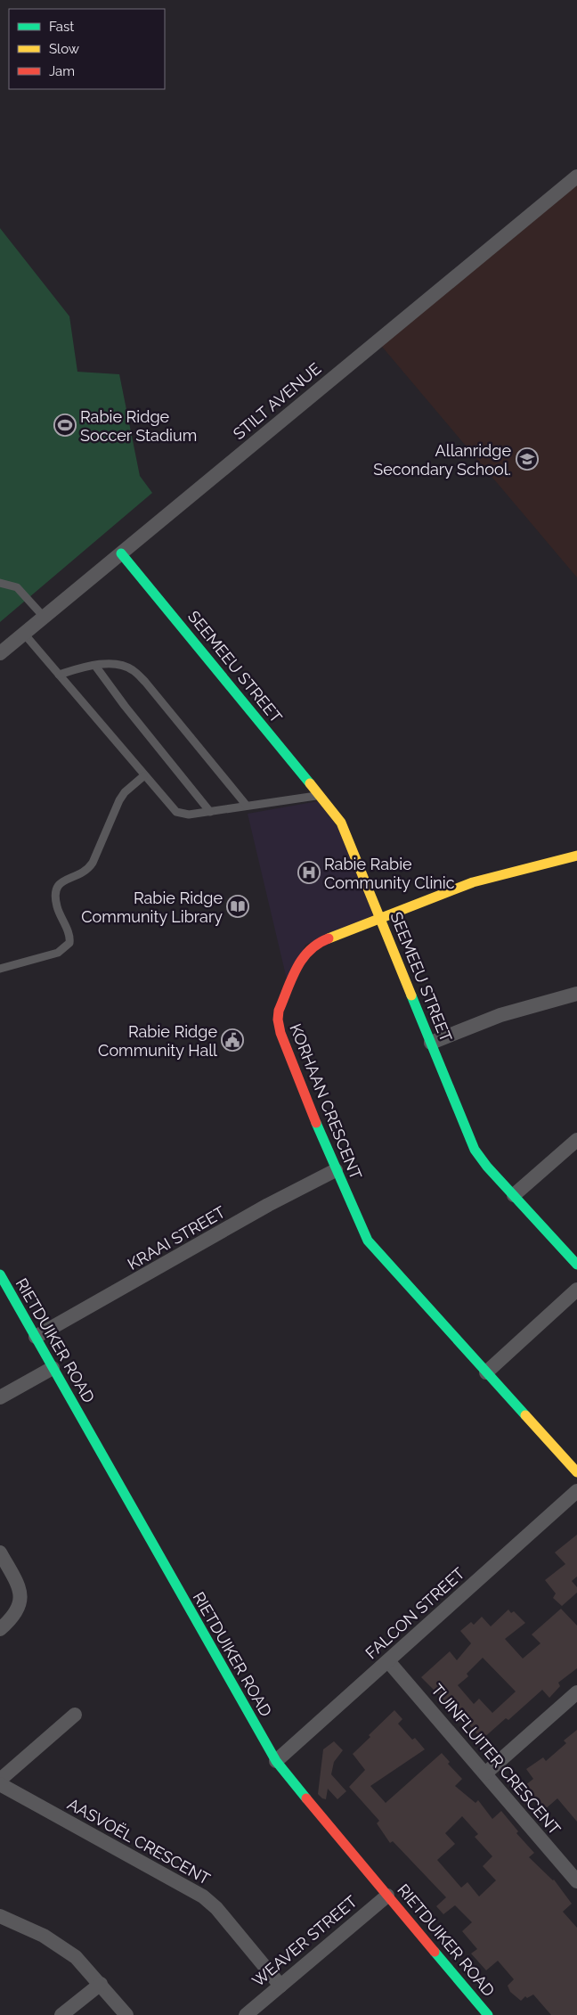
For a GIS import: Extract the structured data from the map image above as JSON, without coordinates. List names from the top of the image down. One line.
{"streets":{"street":["STILT AVENUE","SEEMEEU STREET","KORHAAN CRESCENT","KRAAI STREET","RIETDUIKER ROAD","FALCON STREET","TUINFLUITER CRESCENT","AASVOËL CRESCENT","WEAVER STREET"]},"crossings":[["STILT AVENUE","SEEMEEU STREET"],["SEEMEEU STREET","KORHAAN CRESCENT"],["KORHAAN CRESCENT","KRAAI STREET"],["KRAAI STREET","RIETDUIKER ROAD"],["RIETDUIKER ROAD","FALCON STREET"],["RIETDUIKER ROAD","WEAVER STREET"],["FALCON STREET","TUINFLUITER CRESCENT"],["AASVOËL CRESCENT","WEAVER STREET"]],"places":{"sports":["Rabie Ridge Soccer Stadium"],"school or university":["Allanridge Secondary School."],"hospital":["Rabie Rabie Community Clinic"],"library":["Rabie Ridge Community Library"],"public building":["Rabie Ridge Community Hall"]},"legend":["Fast","Slow","Jam"]}
